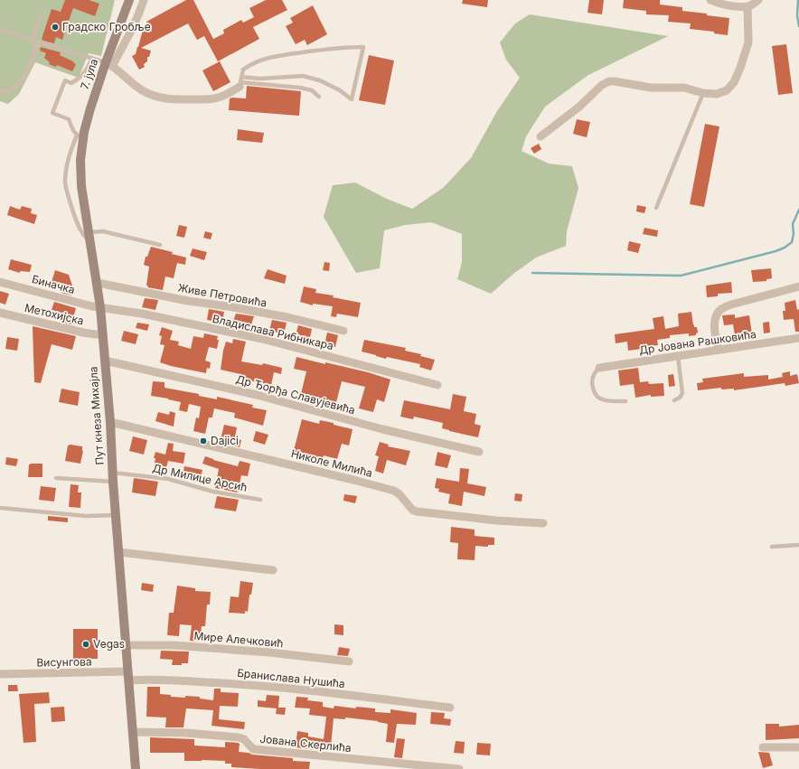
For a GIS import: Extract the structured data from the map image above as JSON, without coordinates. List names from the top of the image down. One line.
{"streets":{"main road":["7. јула","Пут кнеза Михајла"],"street":["Биначка","Живе Петровића","Метохијска","Владислава Рибникара","Др Јована Рашковића","Др Ђорђа Славујевића","Николе Милића","Мире Алечковић","Висунгова","Бранислава Нушића","Јована Скерлића"],"lane":["Др Милице Арсић"]},"crossings":[["7. јула","Пут кнеза Михајла"],["Биначка","Владислава Рибникара"],["Биначка","Пут кнеза Михајла"],["Живе Петровића","Пут кнеза Михајла"],["Метохијска","Пут кнеза Михајла"],["Владислава Рибникара","Пут кнеза Михајла"],["Др Ђорђа Славујевића","Пут кнеза Михајла"],["Пут кнеза Михајла","Николе Милића"],["Пут кнеза Михајла","Др Милице Арсић"],["Пут кнеза Михајла","Мире Алечковић"],["Пут кнеза Михајла","Висунгова"],["Пут кнеза Михајла","Бранислава Нушића"],["Пут кнеза Михајла","Јована Скерлића"],["Висунгова","Бранислава Нушића"]],"places":["Градско Гробље","Dajici","Vegas"]}
